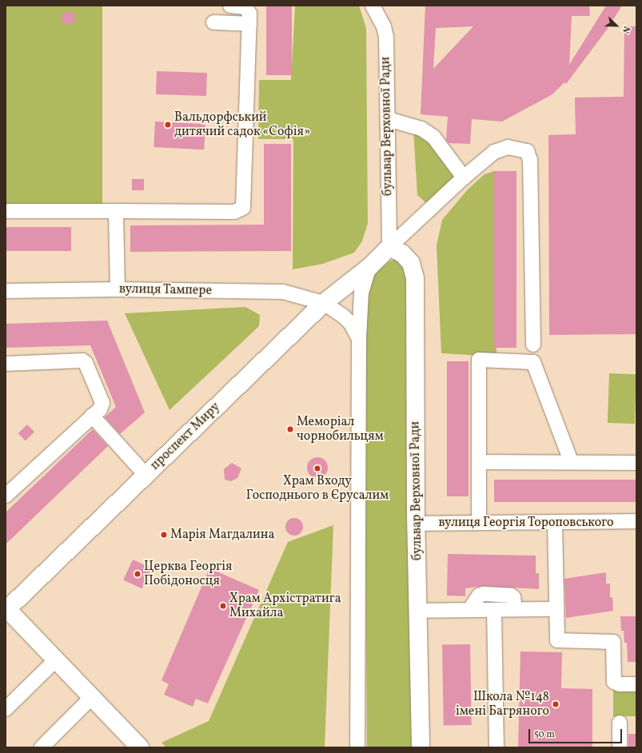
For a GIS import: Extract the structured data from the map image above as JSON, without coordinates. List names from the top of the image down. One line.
{"streets":{"main road":["бульвар Верховної Ради","проспект Миру"],"street":["вулиця Тампере","вулиця Георгія Тороповського"]},"crossings":[["бульвар Верховної Ради","вулиця Георгія Тороповського"],["вулиця Тампере","проспект Миру"]],"places":["Вальдорфський дитячий садок «Софія»","Меморіал чорнобильцям","Храм Входу Господнього в Єрусалим","Марія Магдалина","Церква Георгія Побідоносця","Храм Архістратига Михайла","Школа №148 імені Багряного"],"scale_bar":"50 m","north":"bottom right"}
